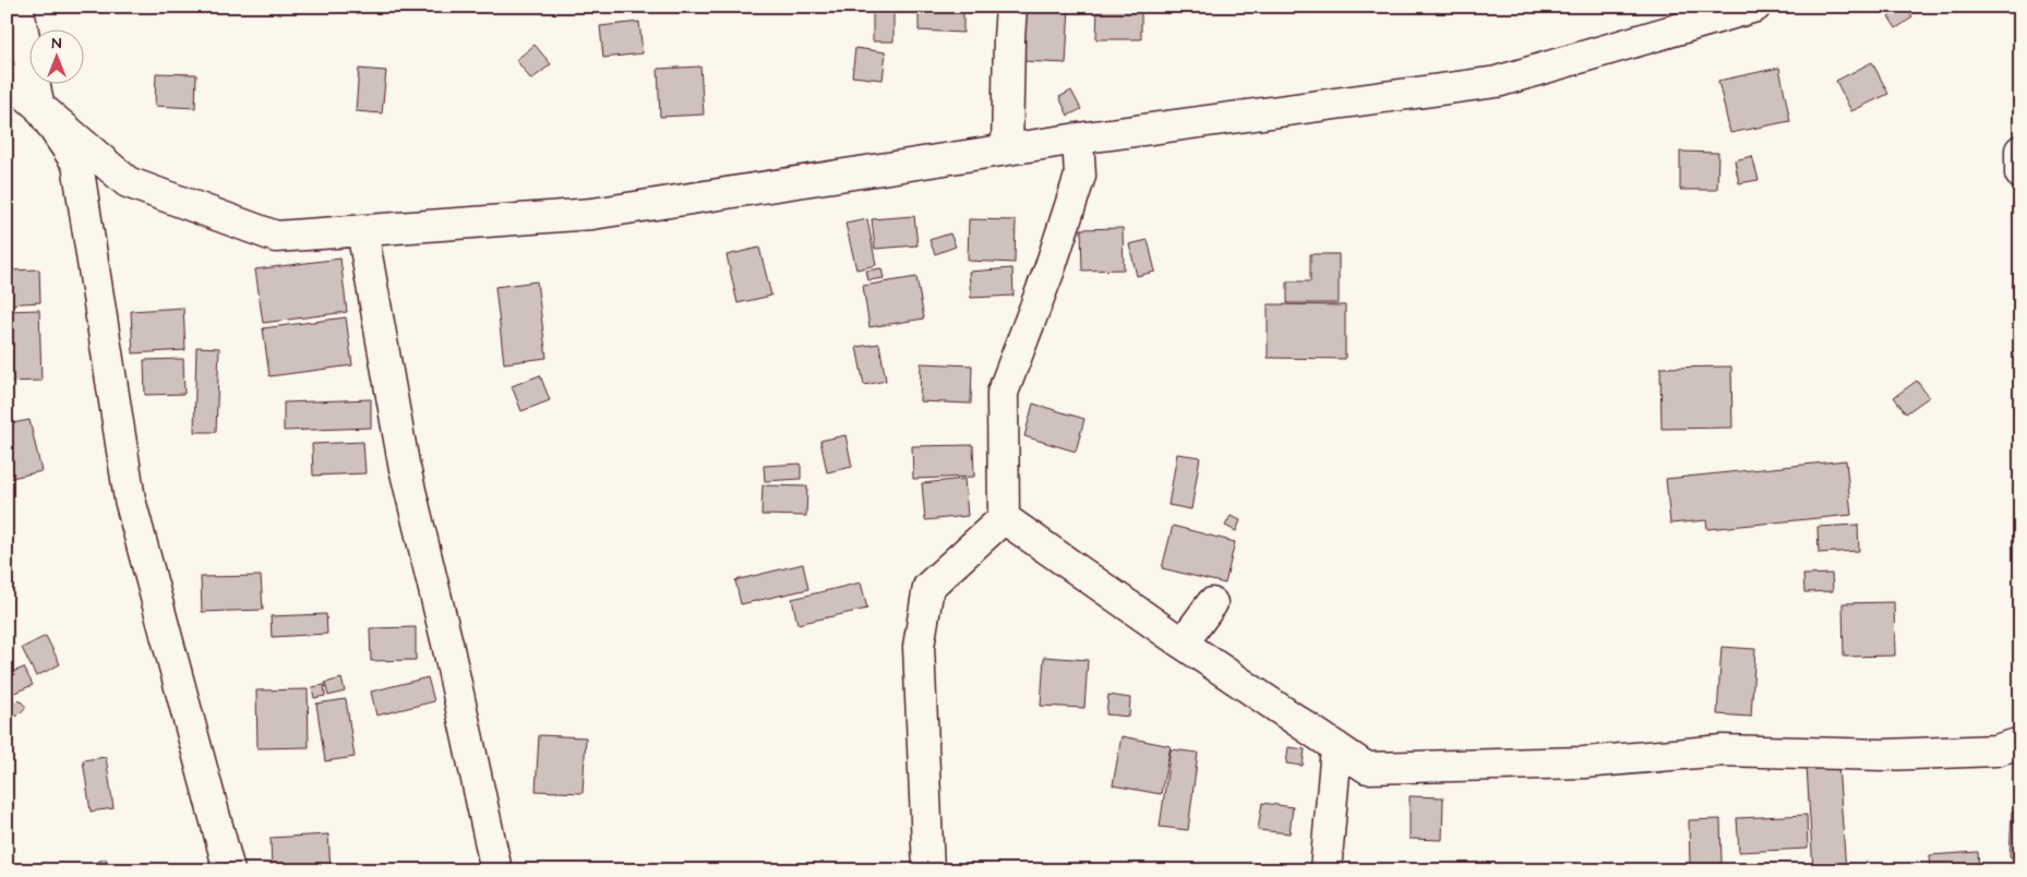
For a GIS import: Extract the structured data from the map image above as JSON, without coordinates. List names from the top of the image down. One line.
{"north":"top"}
